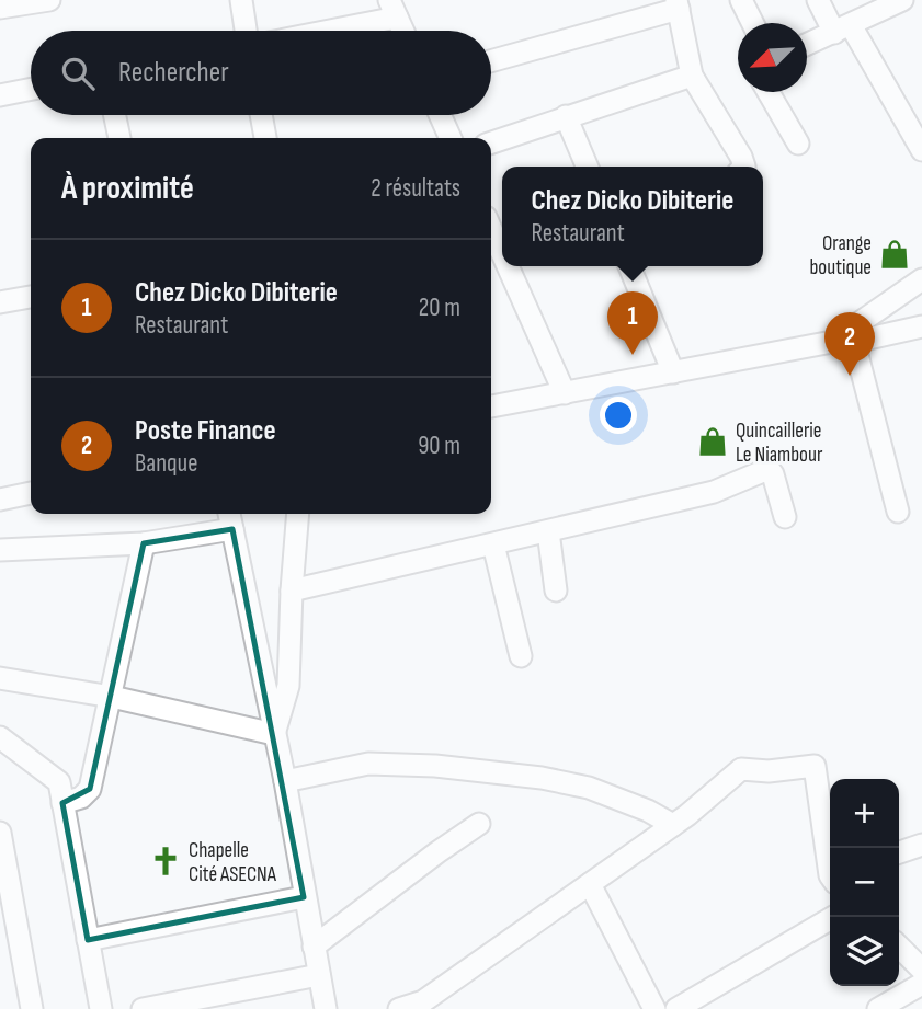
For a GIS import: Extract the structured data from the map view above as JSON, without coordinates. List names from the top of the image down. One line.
{"places":{"shop":["Orange boutique","Quincaillerie Le Niambour"],"church":["Chapelle Cité ASECNA"]},"north":"bottom left","page":{"search":"Rechercher","heading":["À proximité","2 résultats"],"popup":["Chez Dicko Dibiterie","Restaurant"],"list":[{"mark":"1","name":"Chez Dicko Dibiterie","note":"Restaurant","value":"20 m"},{"mark":"2","name":"Poste Finance","note":"Banque","value":"90 m"}],"pins":["1","2"],"map_buttons":["+","−"]}}
